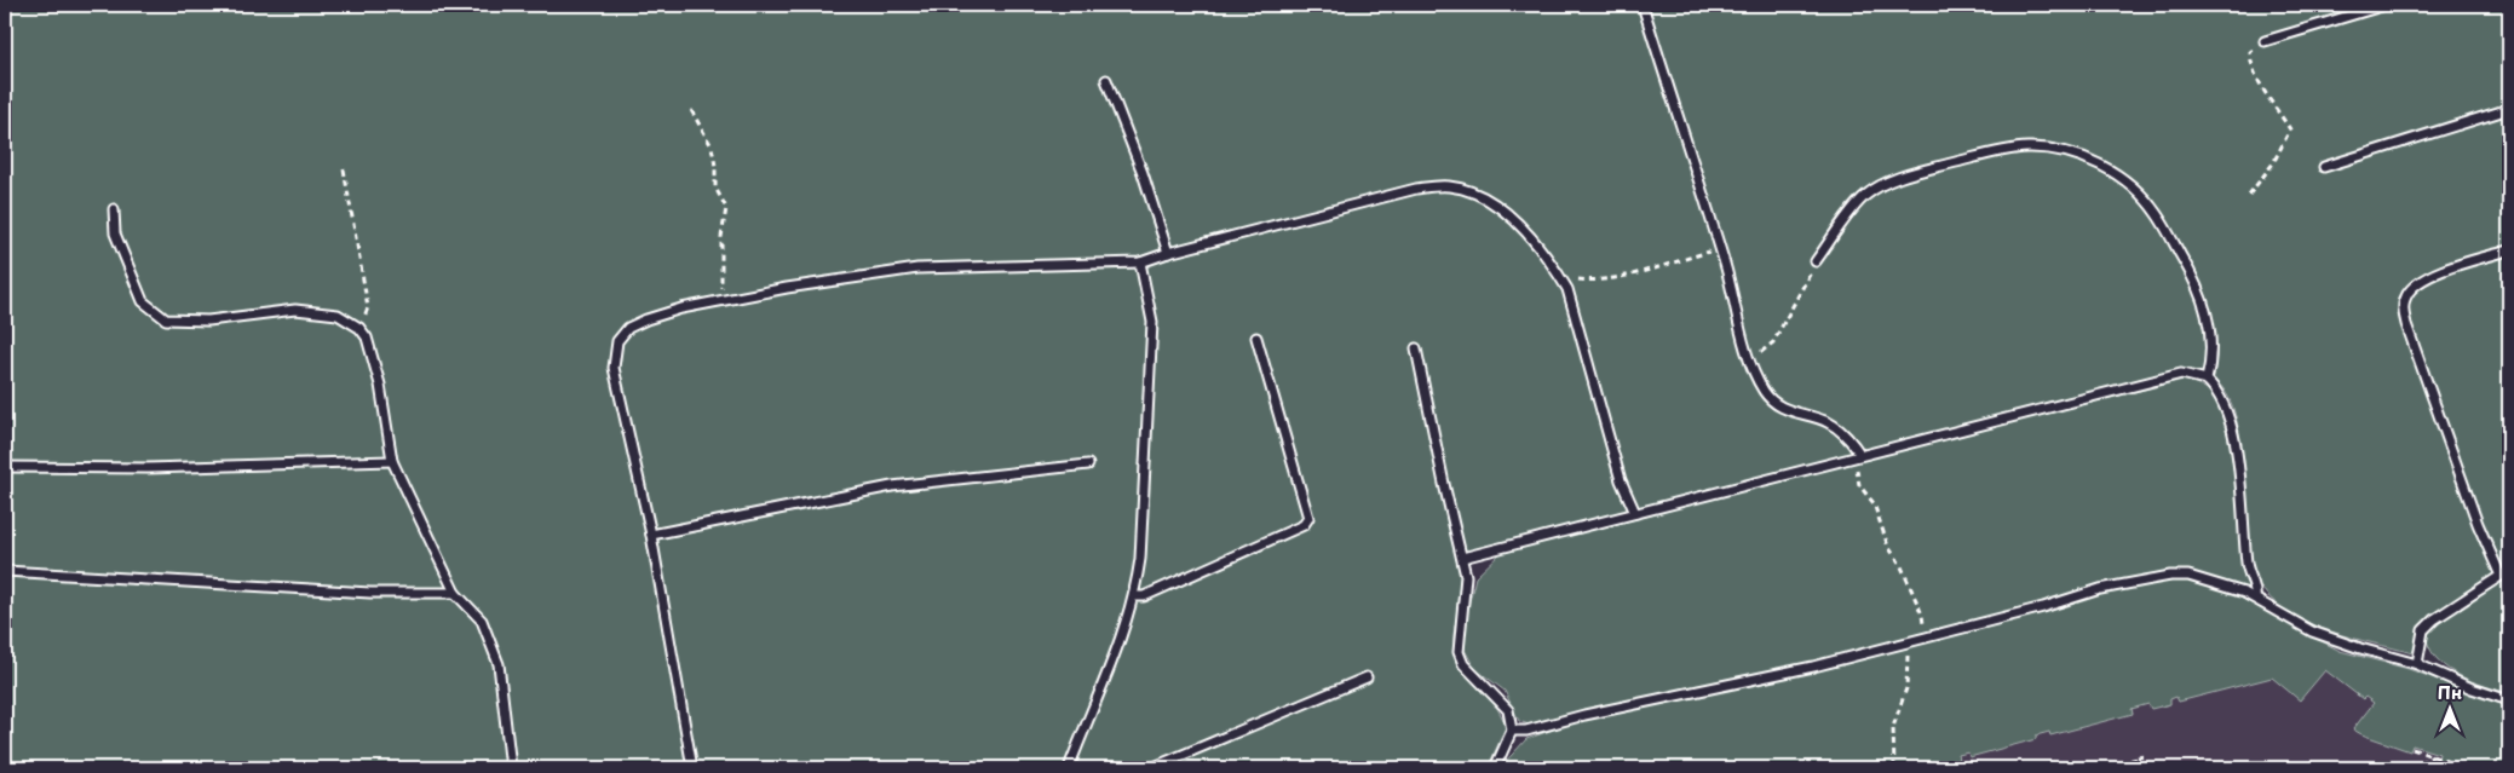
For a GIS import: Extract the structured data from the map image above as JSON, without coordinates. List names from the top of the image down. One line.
{"north":"top"}
